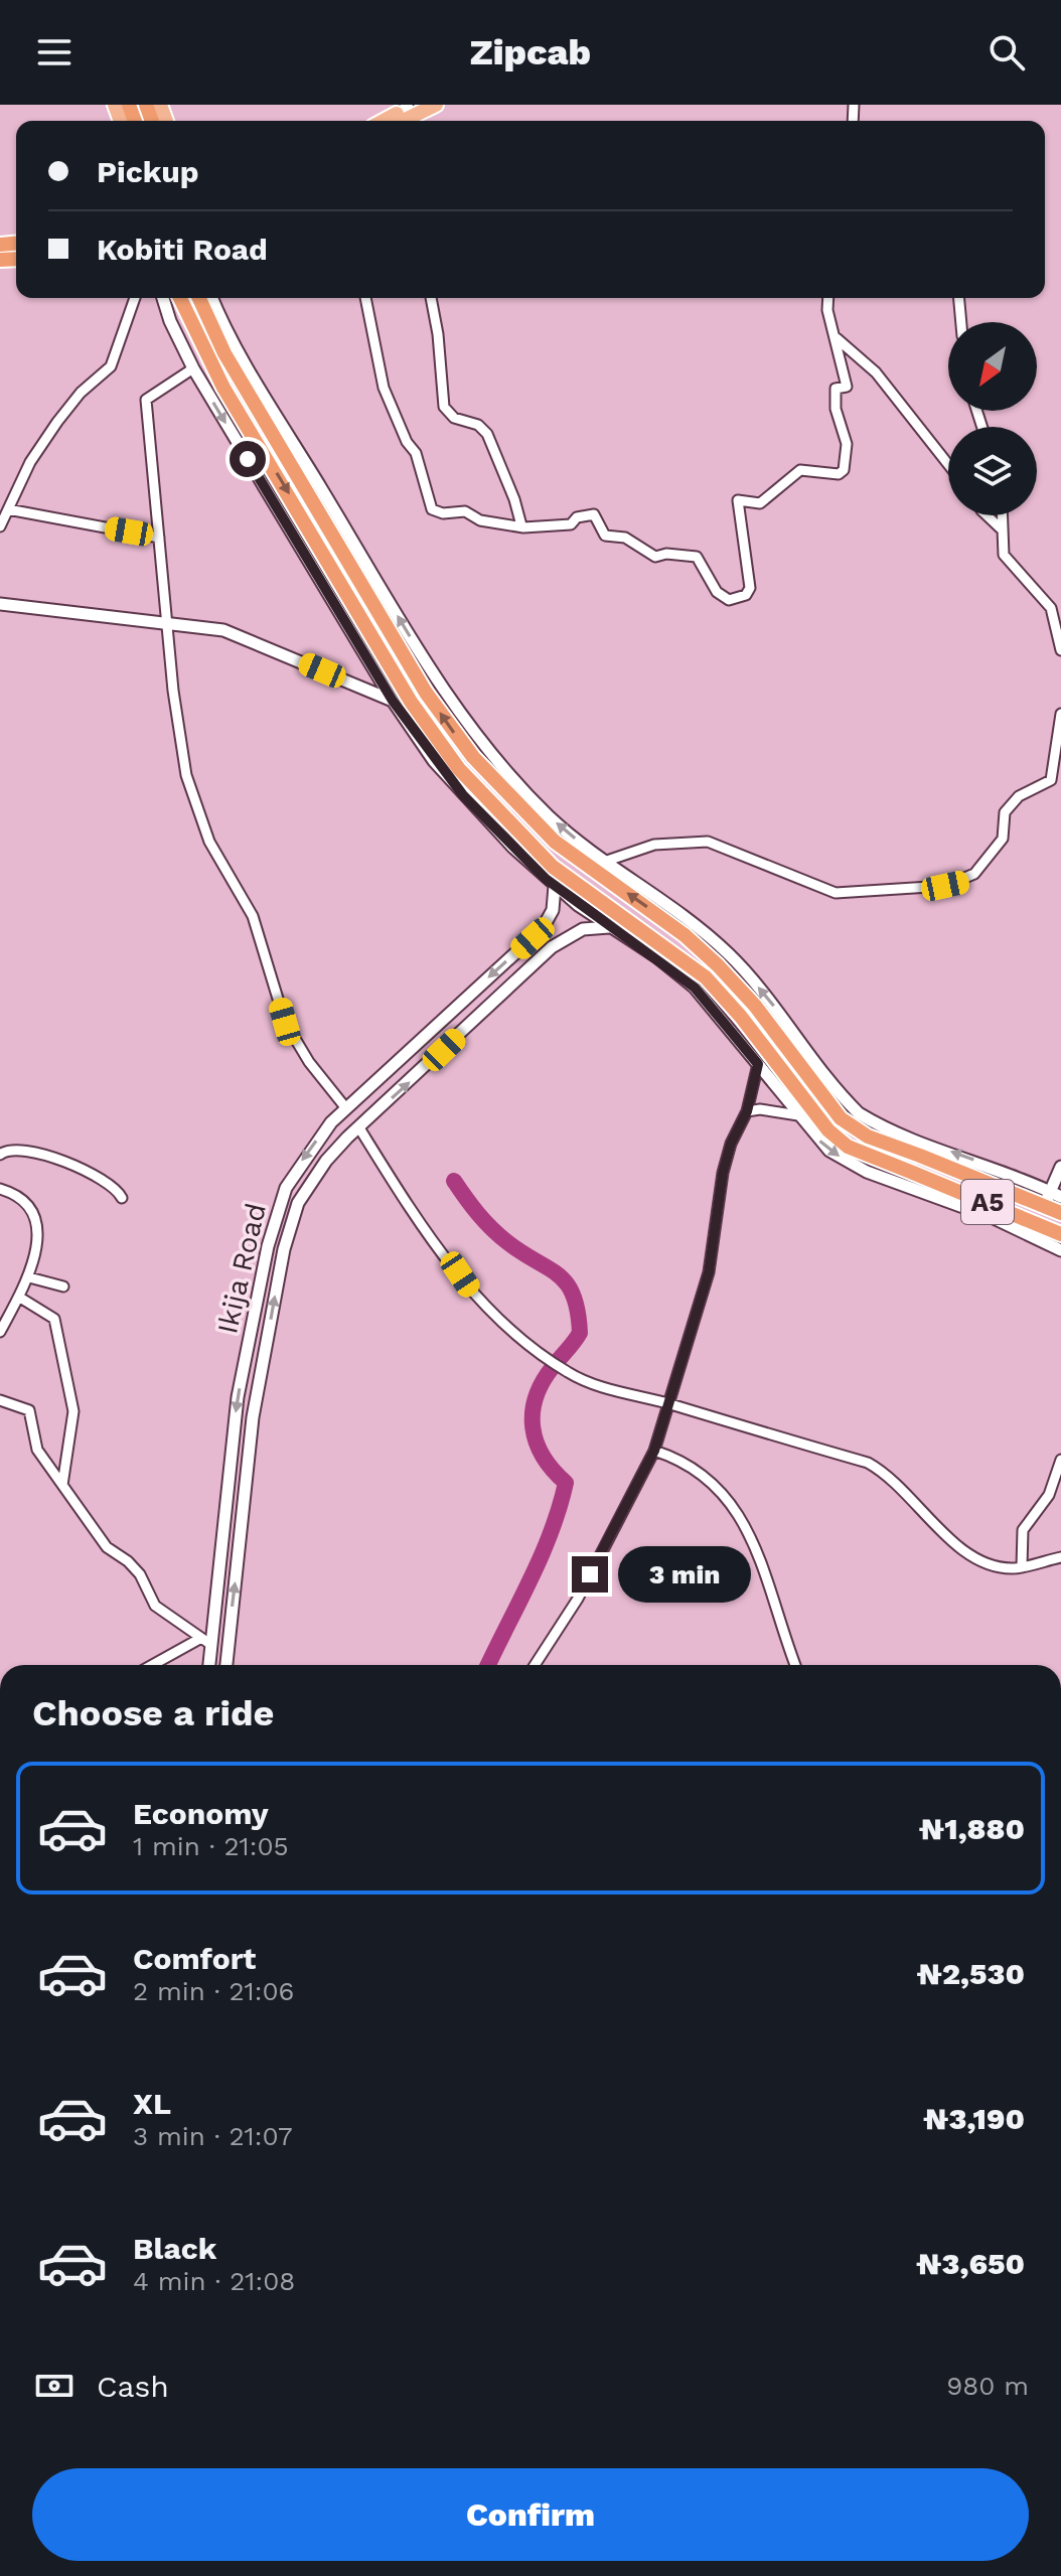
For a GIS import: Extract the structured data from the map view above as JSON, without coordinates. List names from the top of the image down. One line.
{"streets":{"highway":["A5"],"street":["Ikija Road"]},"north":"bottom left","page":{"header":"Zipcab","banner":["Pickup","Kobiti Road"],"bubble":"3 min","heading":"Choose a ride","list":[{"name":"Economy","note":"1 min · 21:05","value":"₦1,880"},{"name":"Comfort","note":"2 min · 21:06","value":"₦2,530"},{"name":"XL","note":"3 min · 21:07","value":"₦3,190"},{"name":"Black","note":"4 min · 21:08","value":"₦3,650"}],"pay":["Cash","980 m"],"buttons":"Confirm"}}
